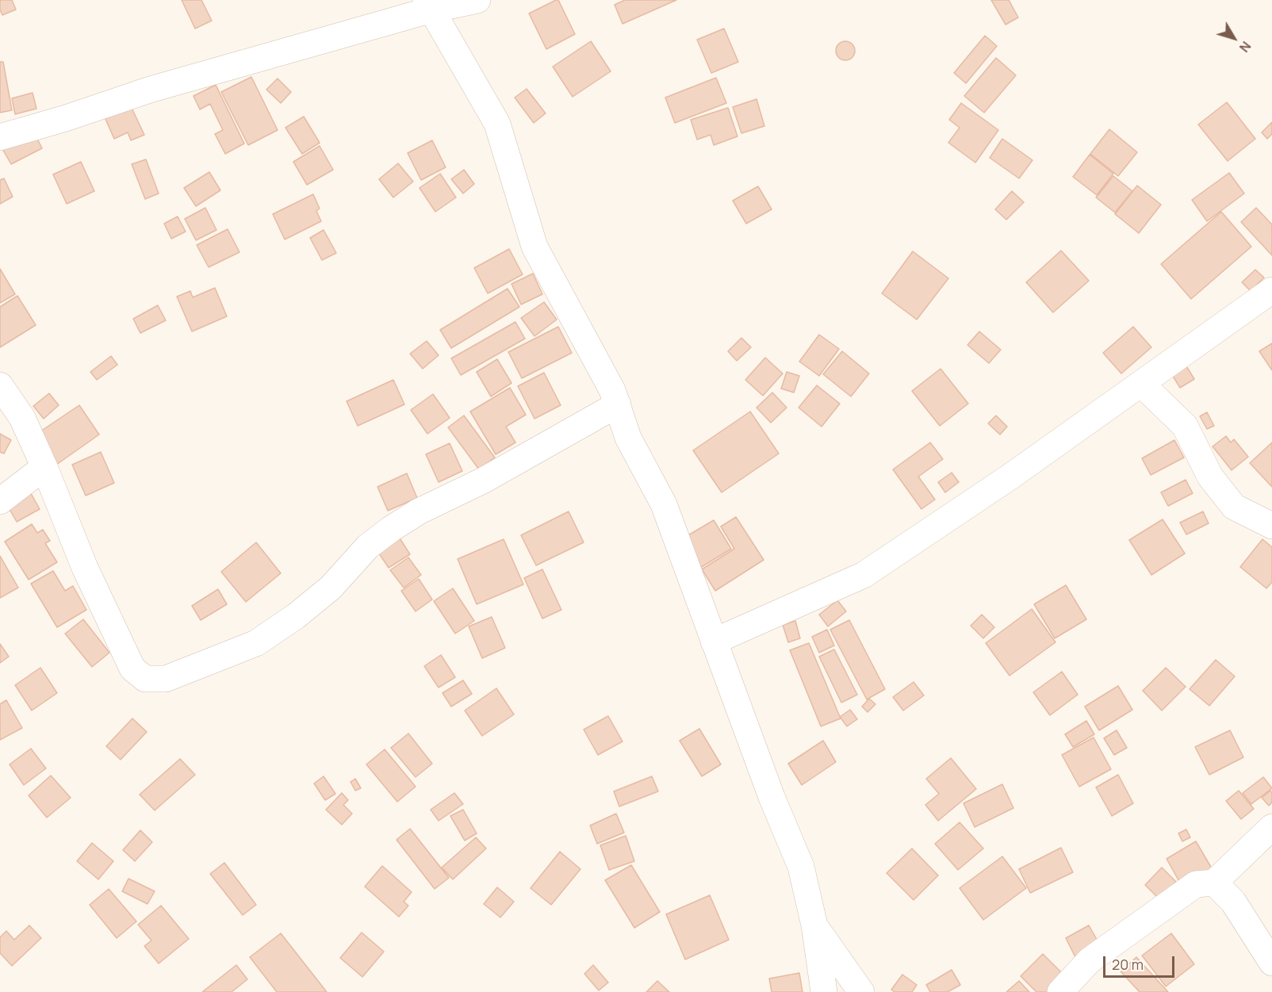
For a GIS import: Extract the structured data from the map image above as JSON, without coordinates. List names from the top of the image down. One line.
{"scale_bar":"20 m","north":"bottom right"}
